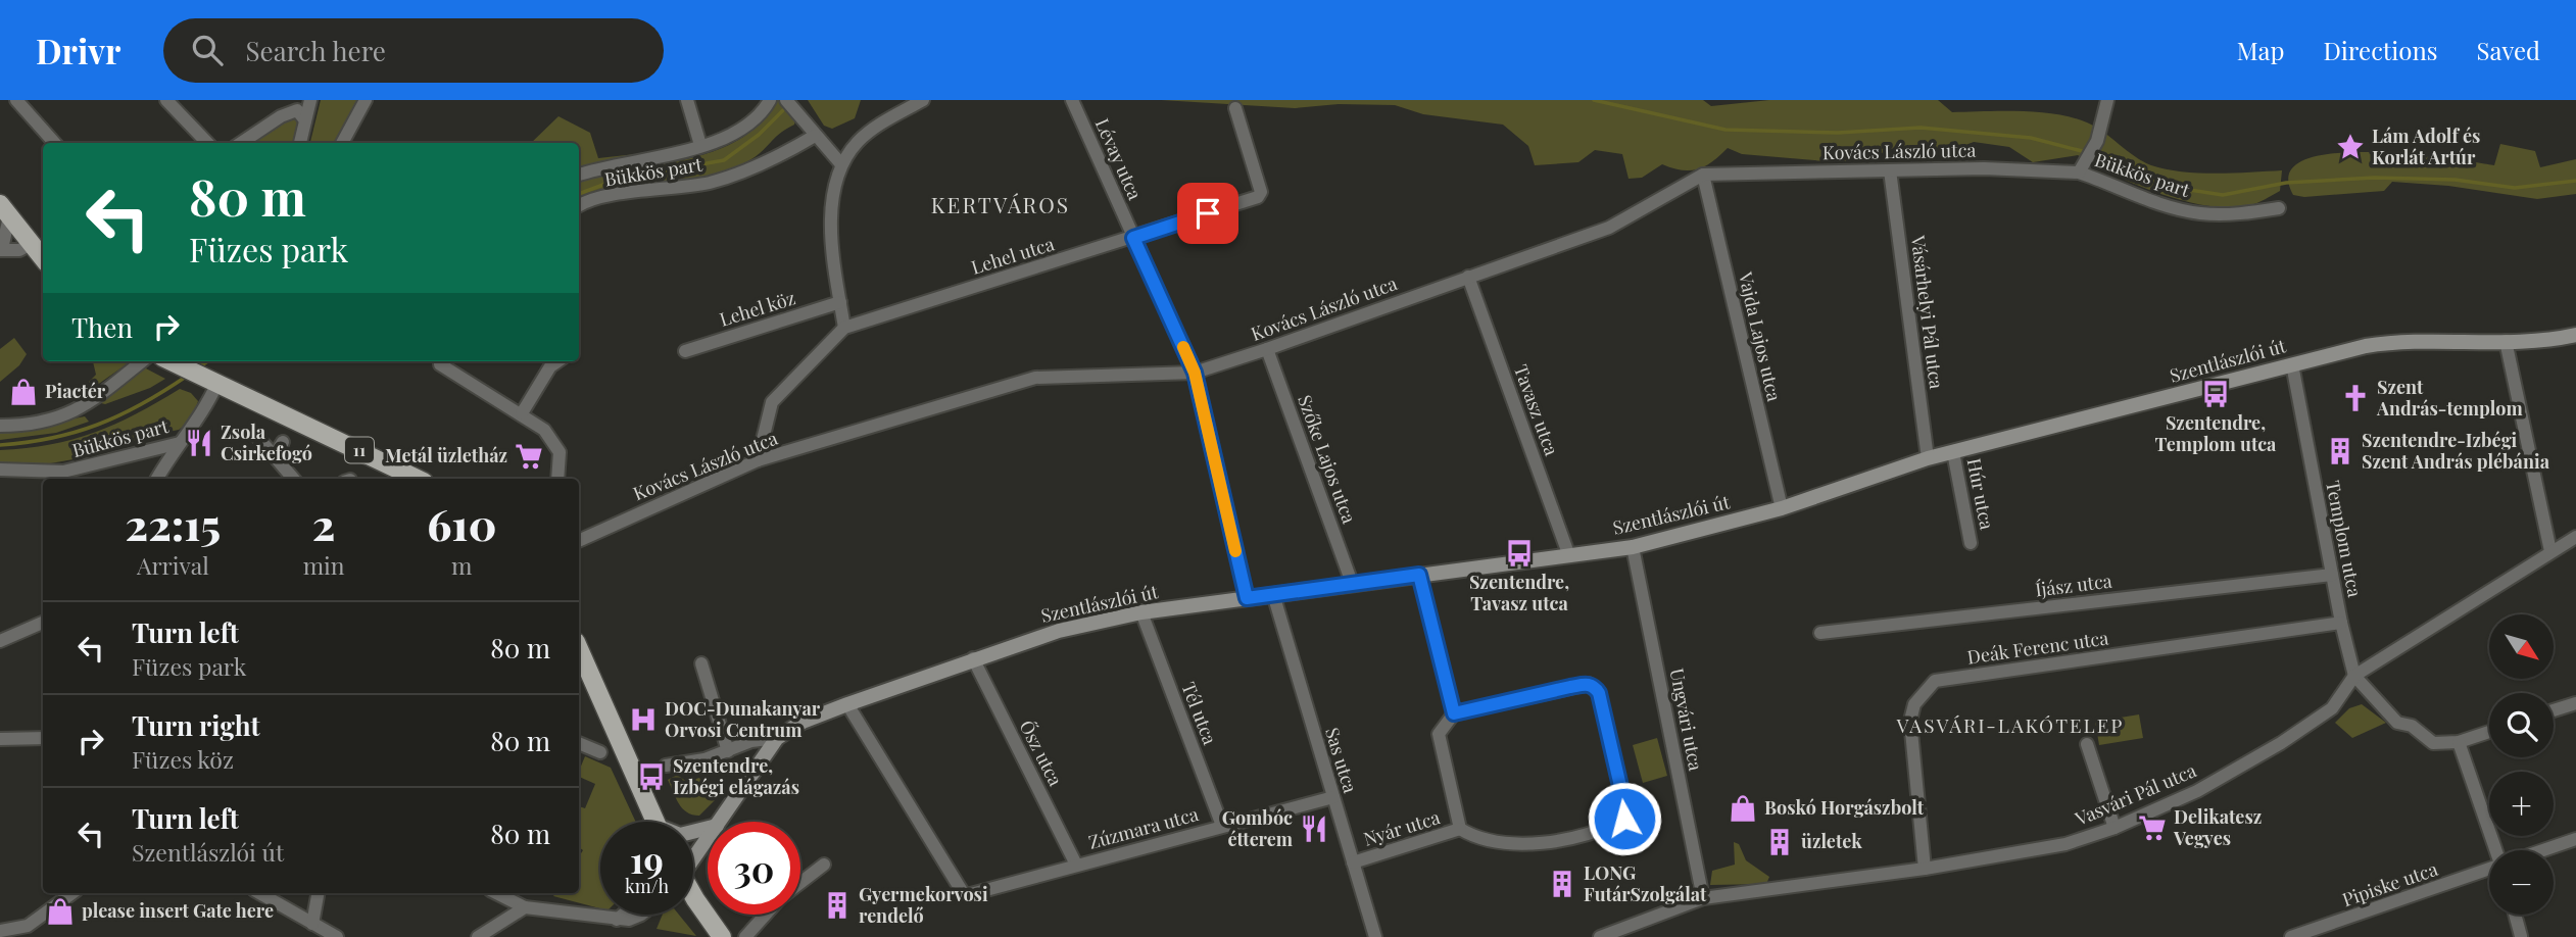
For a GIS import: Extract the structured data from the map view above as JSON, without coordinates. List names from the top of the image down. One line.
{"streets":{"main road":["Szentlászlói út","11"],"street":["Kovács László utca","Lévay utca","Bükkös part","Lehel utca","Lehel köz","Vásárhelyi Pál utca","Vajda Lajos utca","Tavasz utca","Szőke Lajos utca","Húr utca","Templom utca","Íjász utca","Deák Ferenc utca","Tél utca","Ungvári utca","Ősz utca","Sas utca","Vasvári Pál utca","Zúzmara utca","Nyár utca","Pipiske utca"]},"crossings":[["Kovács László utca","Lévay utca"],["Kovács László utca","Bükkös part"],["Kovács László utca","Lehel utca"],["Kovács László utca","Vásárhelyi Pál utca"],["Kovács László utca","Vajda Lajos utca"],["Kovács László utca","Tavasz utca"],["Kovács László utca","Szőke Lajos utca"],["Lévay utca","Lehel utca"],["Lévay utca","Szentlászlói út"],["Bükkös part","11"],["Vásárhelyi Pál utca","Szentlászlói út"],["Vajda Lajos utca","Szentlászlói út"],["Szentlászlói út","Tavasz utca"],["Szentlászlói út","Szőke Lajos utca"],["Szentlászlói út","Húr utca"],["Szentlászlói út","Templom utca"],["Szentlászlói út","Tél utca"],["Szentlászlói út","Ungvári utca"],["Szentlászlói út","Ősz utca"],["Szentlászlói út","Sas utca"],["Szentlászlói út","Zúzmara utca"],["Templom utca","Íjász utca"],["Templom utca","Deák Ferenc utca"],["Templom utca","Vasvári Pál utca"],["Deák Ferenc utca","Vasvári Pál utca"],["Tél utca","Zúzmara utca"],["Ungvári utca","Vasvári Pál utca"],["Ősz utca","Zúzmara utca"],["Sas utca","Zúzmara utca"],["Sas utca","Nyár utca"]],"districts":["KERTVÁROS","VASVÁRI-LAKÓTELEP"],"places":{"place":["Lám Adolf és Korlát Artúr"],"shop":["Piactér","Boskó Horgászbolt","please insert Gate here"],"bus stop":["Szentendre, Templom utca","Szentendre, Tavasz utca","Szentendre, Izbégi elágazás"],"church":["Szent András-templom"],"restaurant":["Zsola Csirkefogó","Gombóc étterem"],"building":["Szentendre-Izbégi Szent András plébánia","üzletek","LONG FutárSzolgálat","Gyermekorvosi rendelő"],"supermarket":["Metál üzletház","Delikatesz Vegyes"],"hospital":["DOC-Dunakanyar Orvosi Centrum"]},"north":"bottom right","page":{"header":"Drivr","search":"Search here","nav":["Map","Directions","Saved"],"turn":["80 m","Füzes park"],"then":"Then","eta":["22:15","Arrival","2","min","610","m"],"list":[{"name":"Turn left","note":"Füzes park","value":"80 m"},{"name":"Turn right","note":"Füzes köz","value":"80 m"},{"name":"Turn left","note":"Szentlászlói út","value":"80 m"}],"map_buttons":["+","−"],"speed":"19 km/h","limit":"30"}}
